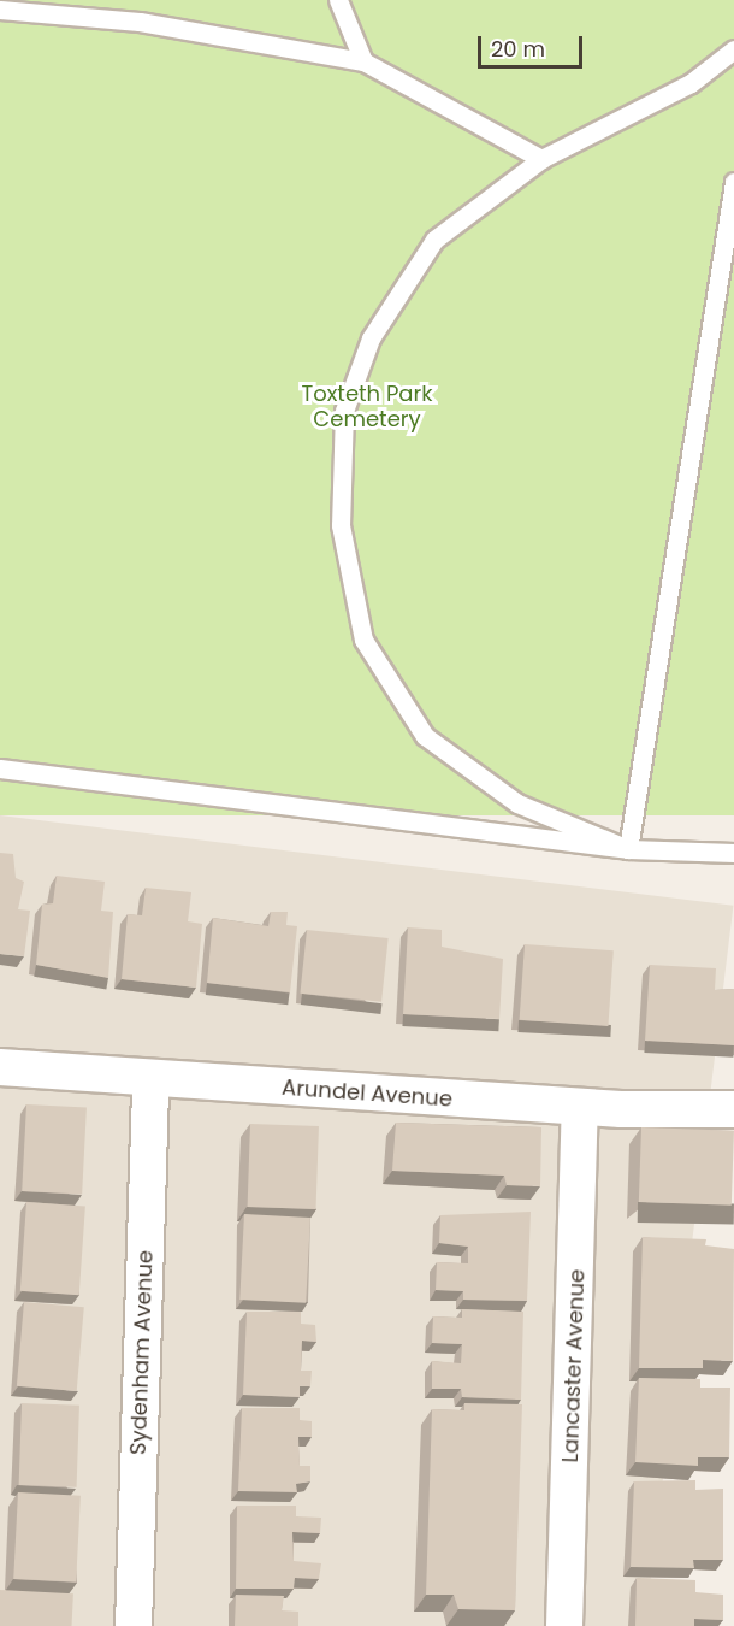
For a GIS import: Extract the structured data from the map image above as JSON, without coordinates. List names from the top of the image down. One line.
{"streets":{"street":["Arundel Avenue","Sydenham Avenue","Lancaster Avenue"]},"crossings":[["Arundel Avenue","Sydenham Avenue"],["Arundel Avenue","Lancaster Avenue"]],"parks":["Toxteth Park Cemetery"],"scale_bar":"20 m"}
